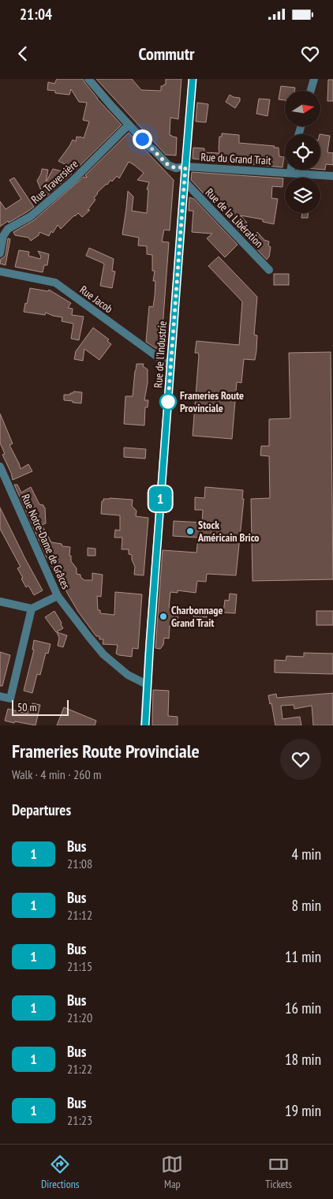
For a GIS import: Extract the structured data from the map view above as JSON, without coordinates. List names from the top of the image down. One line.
{"streets":{"main road":["Rue de l'Industrie"],"street":["Rue du Grand Trait","Rue Traversière","Rue de la Libération","Rue Jacob","Rue Notre-Dame de Grâces"]},"crossings":[["Rue du Grand Trait","Rue de l'Industrie"],["Rue de la Libération","Rue de l'Industrie"],["Rue Jacob","Rue de l'Industrie"],["Rue de l'Industrie","Rue Notre-Dame de Grâces"]],"places":["Frameries Route Provinciale","Stock Américain Brico","Charbonnage Grand Trait"],"lines":["bus line 1"],"scale_bar":"50 m","north":"right","page":{"status":"21:04","header":"Commutr","on_map":"1","scale":"50 m","heading":[["Frameries Route Provinciale","Walk · 4 min · 260 m"],"Departures"],"list":[{"mark":"1","name":"Bus","note":"21:08","value":"4 min"},{"mark":"1","name":"Bus","note":"21:12","value":"8 min"},{"mark":"1","name":"Bus","note":"21:15","value":"11 min"},{"mark":"1","name":"Bus","note":"21:20","value":"16 min"},{"mark":"1","name":"Bus","note":"21:22","value":"18 min"},{"mark":"1","name":"Bus","note":"21:23","value":"19 min"}],"tabs":["Directions","Map","Tickets"]}}
